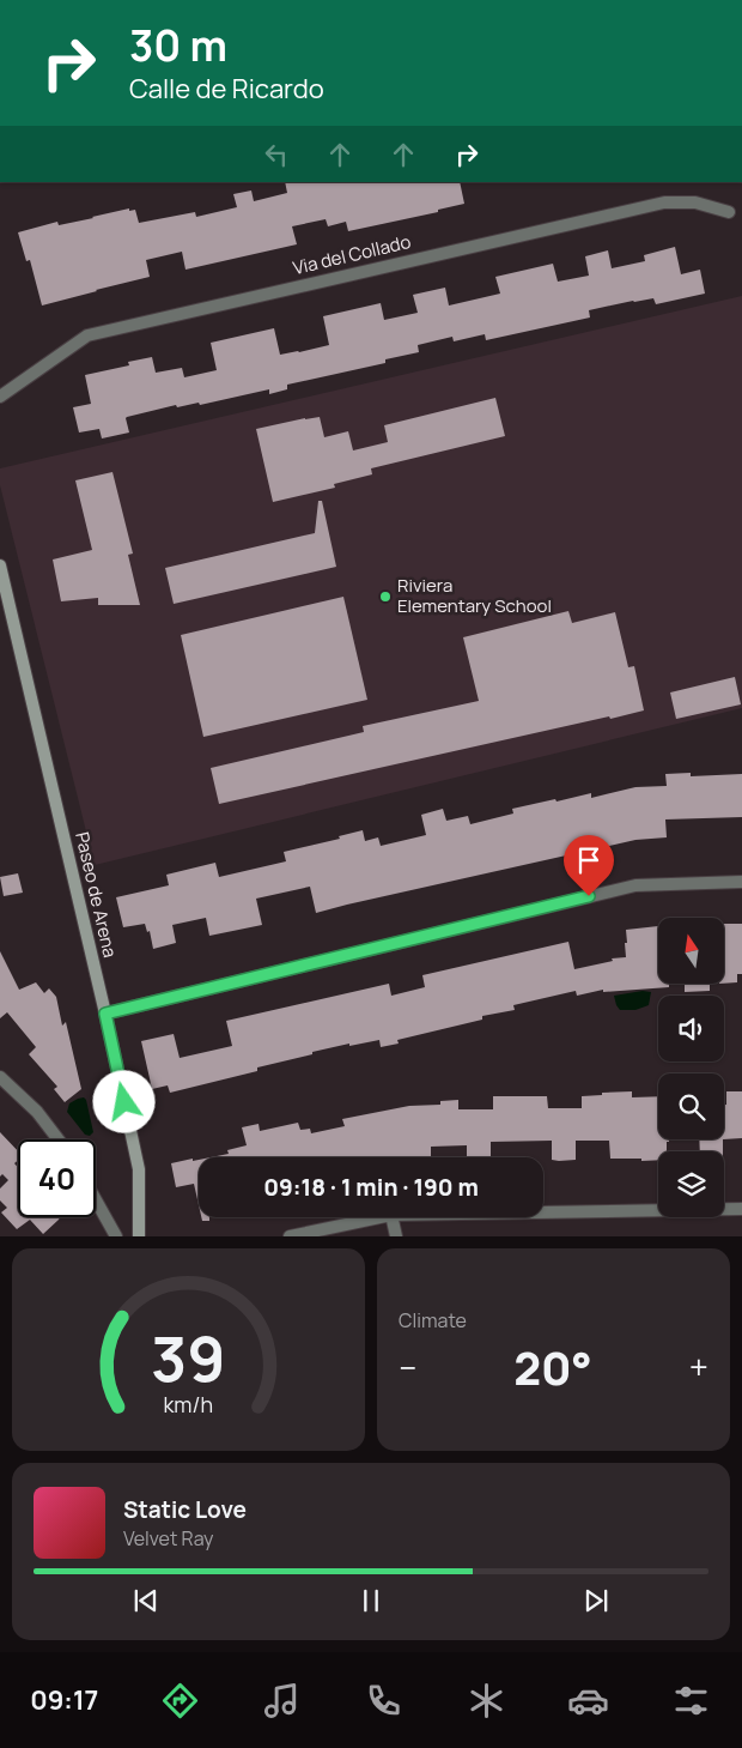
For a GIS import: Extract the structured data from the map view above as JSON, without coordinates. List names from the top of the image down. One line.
{"streets":{"street":["Via del Collado","Paseo de Arena"]},"places":["Riviera Elementary School"],"north":"top","page":{"turn":["30 m","Calle de Ricardo"],"limit":"40","trip":"09:18 · 1 min · 190 m","tile":"Climate","heat":["−","20°","+"],"song":["Static Love","Velvet Ray"],"tabs":"09:17","gauge":["39","km/h"]}}
